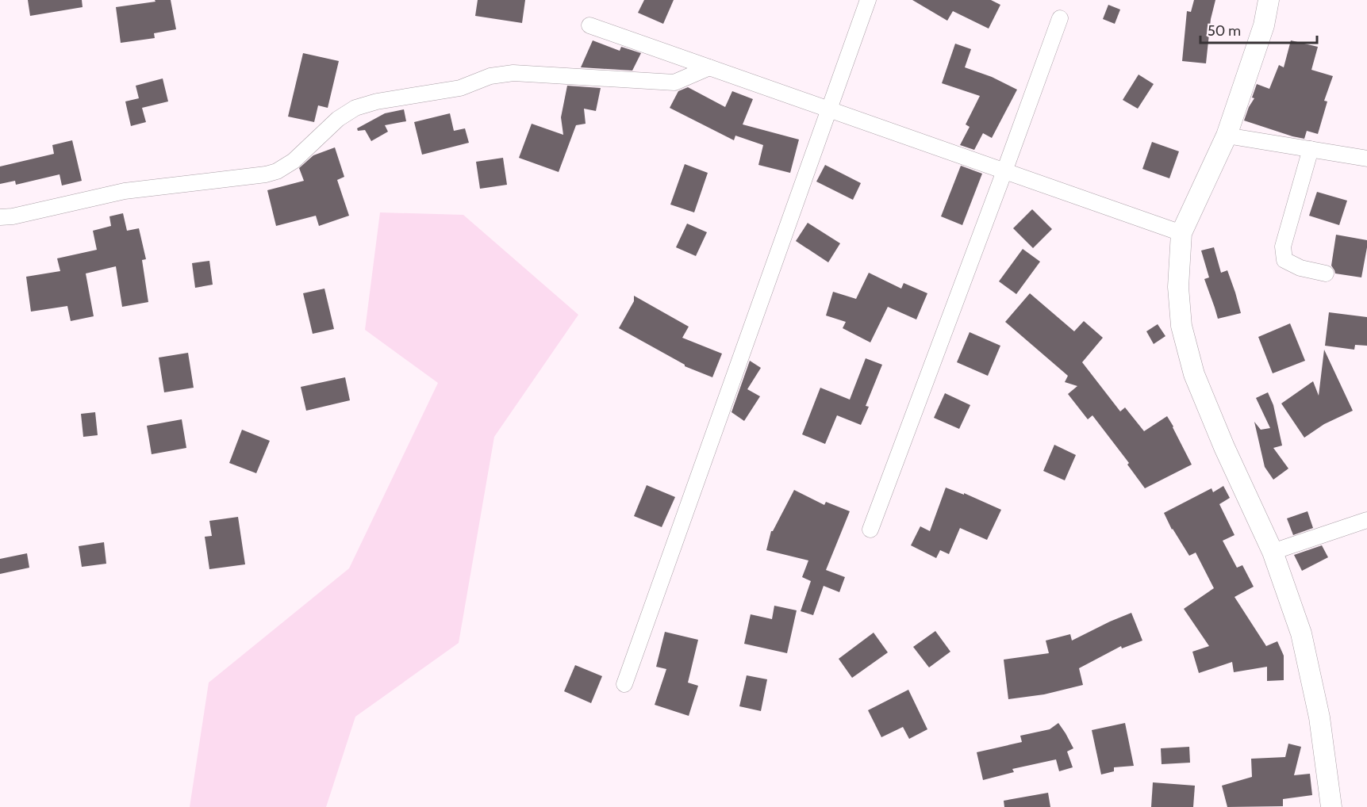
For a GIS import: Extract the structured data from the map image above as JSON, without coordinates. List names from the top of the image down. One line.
{"scale_bar":"50 m"}
